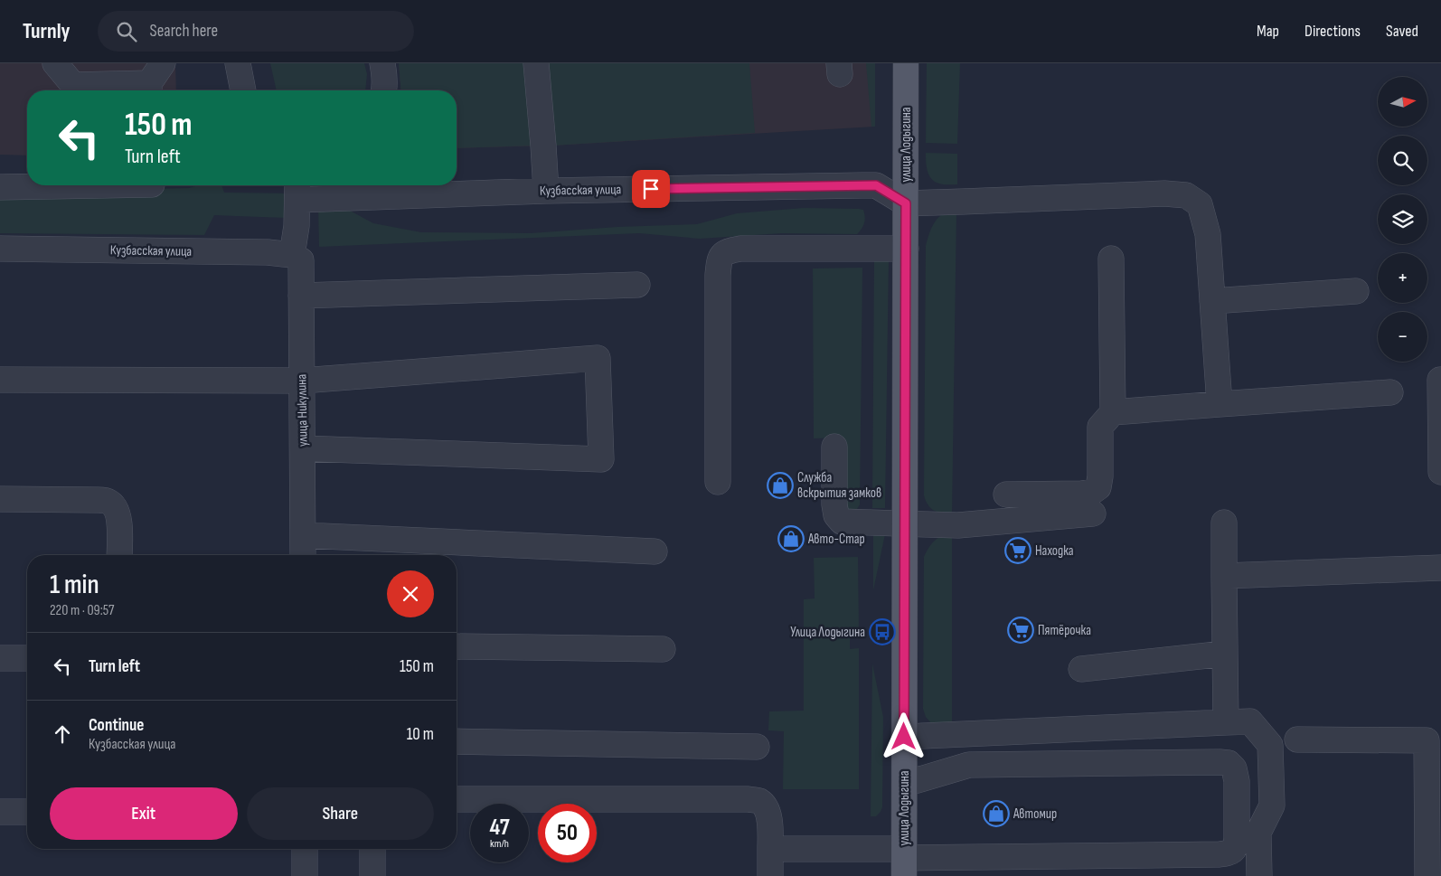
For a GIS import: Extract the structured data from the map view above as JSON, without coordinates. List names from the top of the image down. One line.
{"streets":{"main road":["улица Лодыгина"],"street":["Кузбасская улица","улица Никулина"]},"crossings":[["улица Лодыгина","Кузбасская улица"],["Кузбасская улица","улица Никулина"]],"places":{"shop":["Служба вскрытия замков","Авто-Стар","Автомир"],"supermarket":["Находка","Пятёрочка"],"bus stop":["Улица Лодыгина"]},"north":"right","page":{"header":"Turnly","search":"Search here","nav":["Map","Directions","Saved"],"map_buttons":["+","−"],"turn":["150 m","Turn left"],"heading":["1 min","220 m · 09:57"],"list":[{"name":"Turn left","value":"150 m"},{"name":"Continue","note":"Кузбасская улица","value":"10 m"}],"buttons":["Exit","Share"],"speed":"47 km/h","limit":"50"}}
